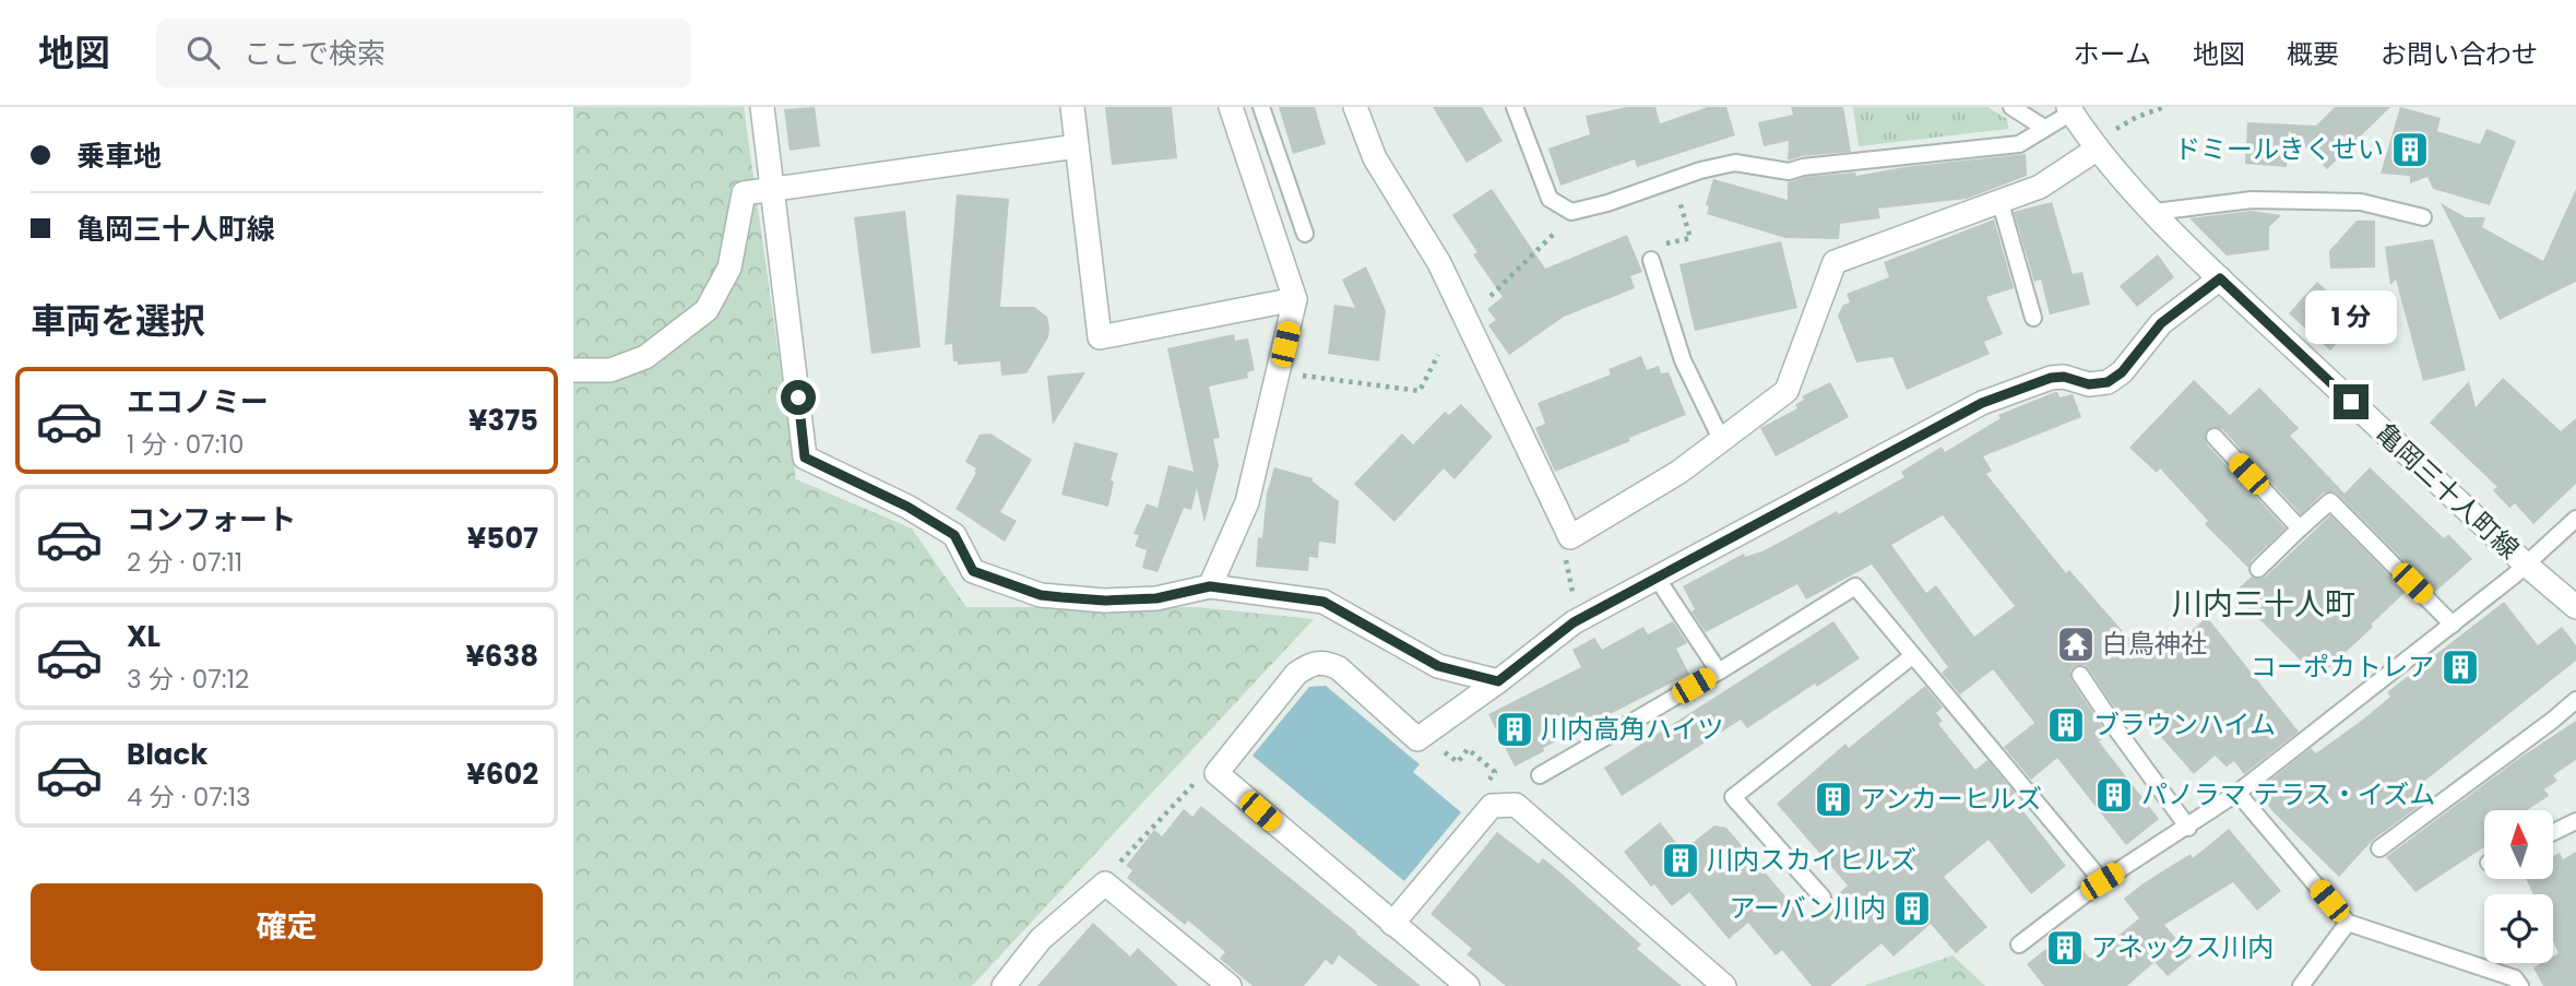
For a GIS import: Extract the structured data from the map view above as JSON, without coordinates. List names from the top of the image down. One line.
{"streets":{"street":["亀岡三十人町線"]},"districts":["川内三十人町"],"places":{"building":["ドミールきくせい","コーポカトレア","ブラウンハイム","川内高角ハイツ","パノラマ テラス・イズム","アンカーヒルズ","川内スカイヒルズ","アーバン川内","アネックス川内"],"temple":["白鳥神社"]},"north":"top","page":{"header":"地図","search":"ここで検索","nav":["ホーム","地図","概要","お問い合わせ"],"banner":["乗車地","亀岡三十人町線"],"heading":"車両を選択","bubble":"1 分","list":[{"name":"エコノミー","note":"1 分 · 07:10","value":"¥375"},{"name":"コンフォート","note":"2 分 · 07:11","value":"¥507"},{"name":"XL","note":"3 分 · 07:12","value":"¥638"},{"name":"Black","note":"4 分 · 07:13","value":"¥602"}],"buttons":"確定"}}
